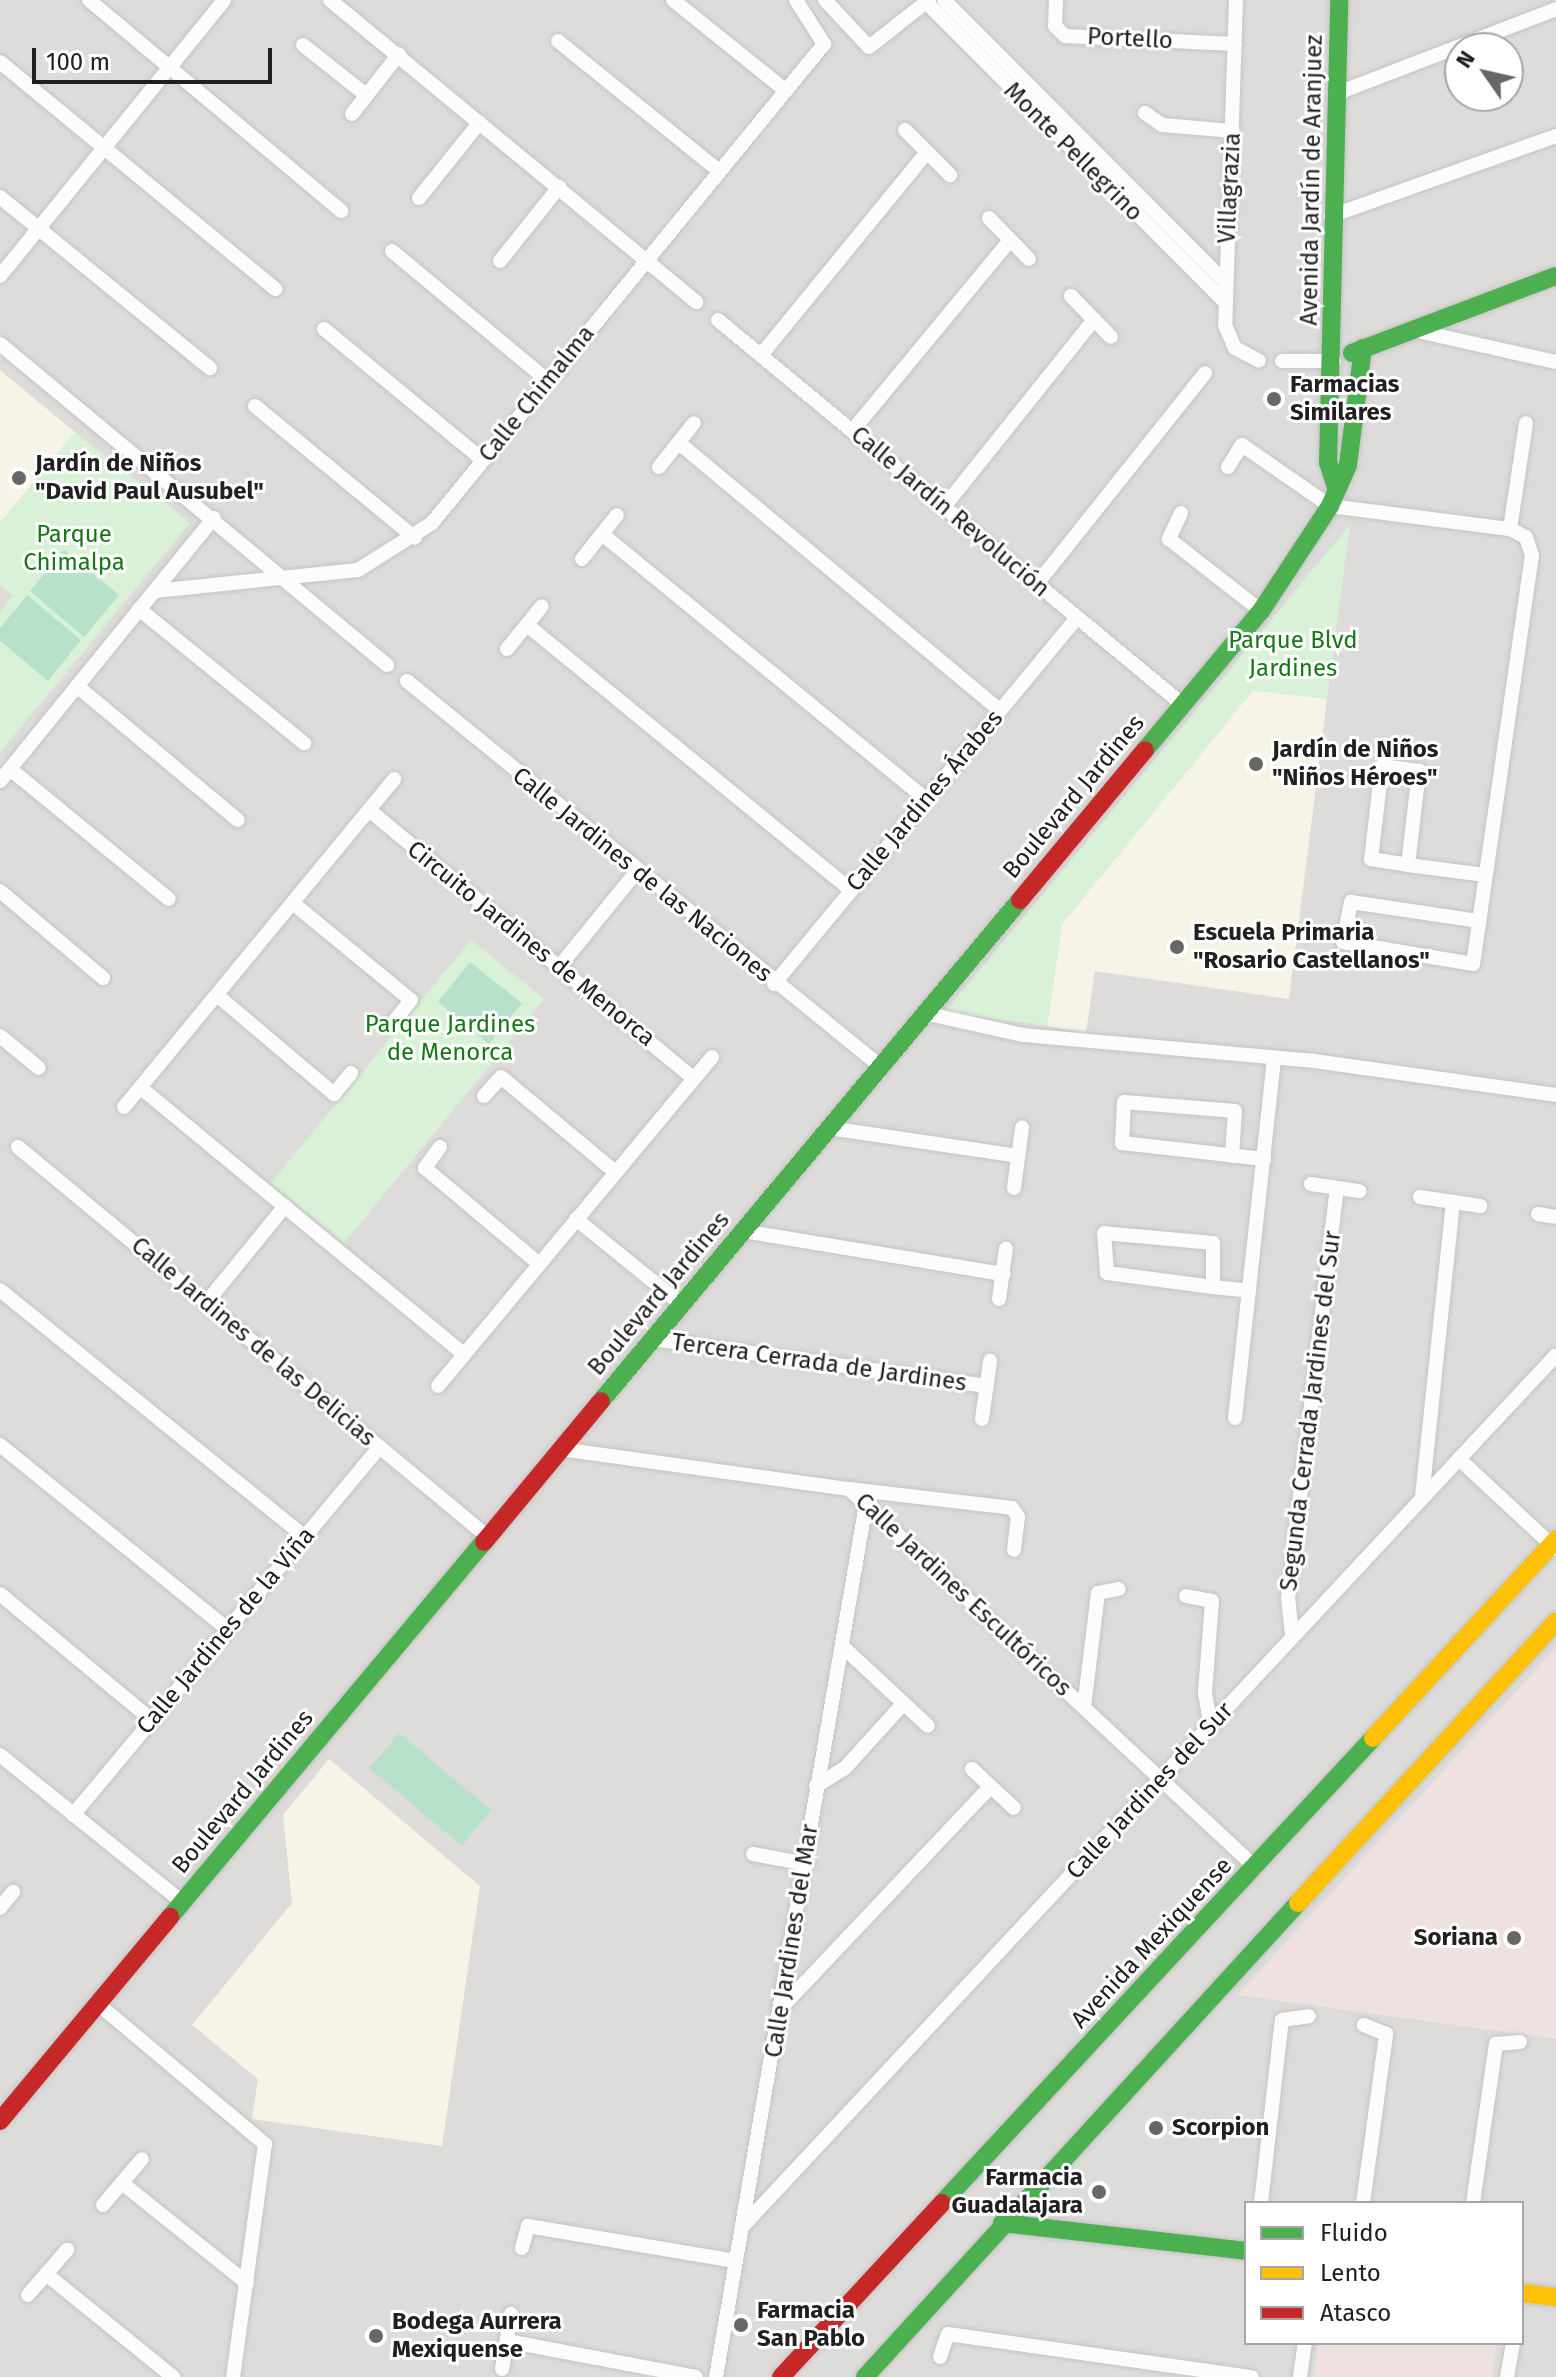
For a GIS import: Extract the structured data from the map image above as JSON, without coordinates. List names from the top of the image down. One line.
{"streets":{"street":["Portello","Monte Pellegrino","Avenida Jardín de Aranjuez","Villagrazia","Calle Chimalma","Calle Jardín Revolución","Boulevard Jardines","Calle Jardines Árabes","Calle Jardines de las Naciones","Circuito Jardines de Menorca","Calle Jardines de las Delicias","Tercera Cerrada de Jardines","Segunda Cerrada Jardines del Sur","Calle Jardines Escultóricos","Calle Jardines de la Viña","Calle Jardines del Sur","Calle Jardines del Mar","Avenida Mexiquense"]},"crossings":[["Portello","Villagrazia"],["Monte Pellegrino","Villagrazia"],["Avenida Jardín de Aranjuez","Boulevard Jardines"],["Calle Jardín Revolución","Boulevard Jardines"],["Calle Jardín Revolución","Calle Jardines Árabes"],["Boulevard Jardines","Calle Jardines de las Naciones"],["Boulevard Jardines","Calle Jardines de las Delicias"],["Boulevard Jardines","Tercera Cerrada de Jardines"],["Boulevard Jardines","Calle Jardines Escultóricos"],["Calle Jardines Árabes","Calle Jardines de las Naciones"],["Calle Jardines de las Delicias","Calle Jardines de la Viña"],["Segunda Cerrada Jardines del Sur","Calle Jardines del Sur"],["Calle Jardines Escultóricos","Calle Jardines del Sur"],["Calle Jardines Escultóricos","Calle Jardines del Mar"],["Calle Jardines Escultóricos","Avenida Mexiquense"],["Calle Jardines del Sur","Calle Jardines del Mar"]],"parks":["Parque Chimalpa","Parque Blvd Jardines","Parque Jardines de Menorca"],"places":["Farmacias Similares","Jardín de Niños \"David Paul Ausubel\"","Jardín de Niños \"Niños Héroes\"","Escuela Primaria \"Rosario Castellanos\"","Soriana","Scorpion","Farmacia Guadalajara","Farmacia San Pablo","Bodega Aurrera Mexiquense"],"legend":["Fluido","Lento","Atasco"],"scale_bar":"100 m","north":"top left"}
